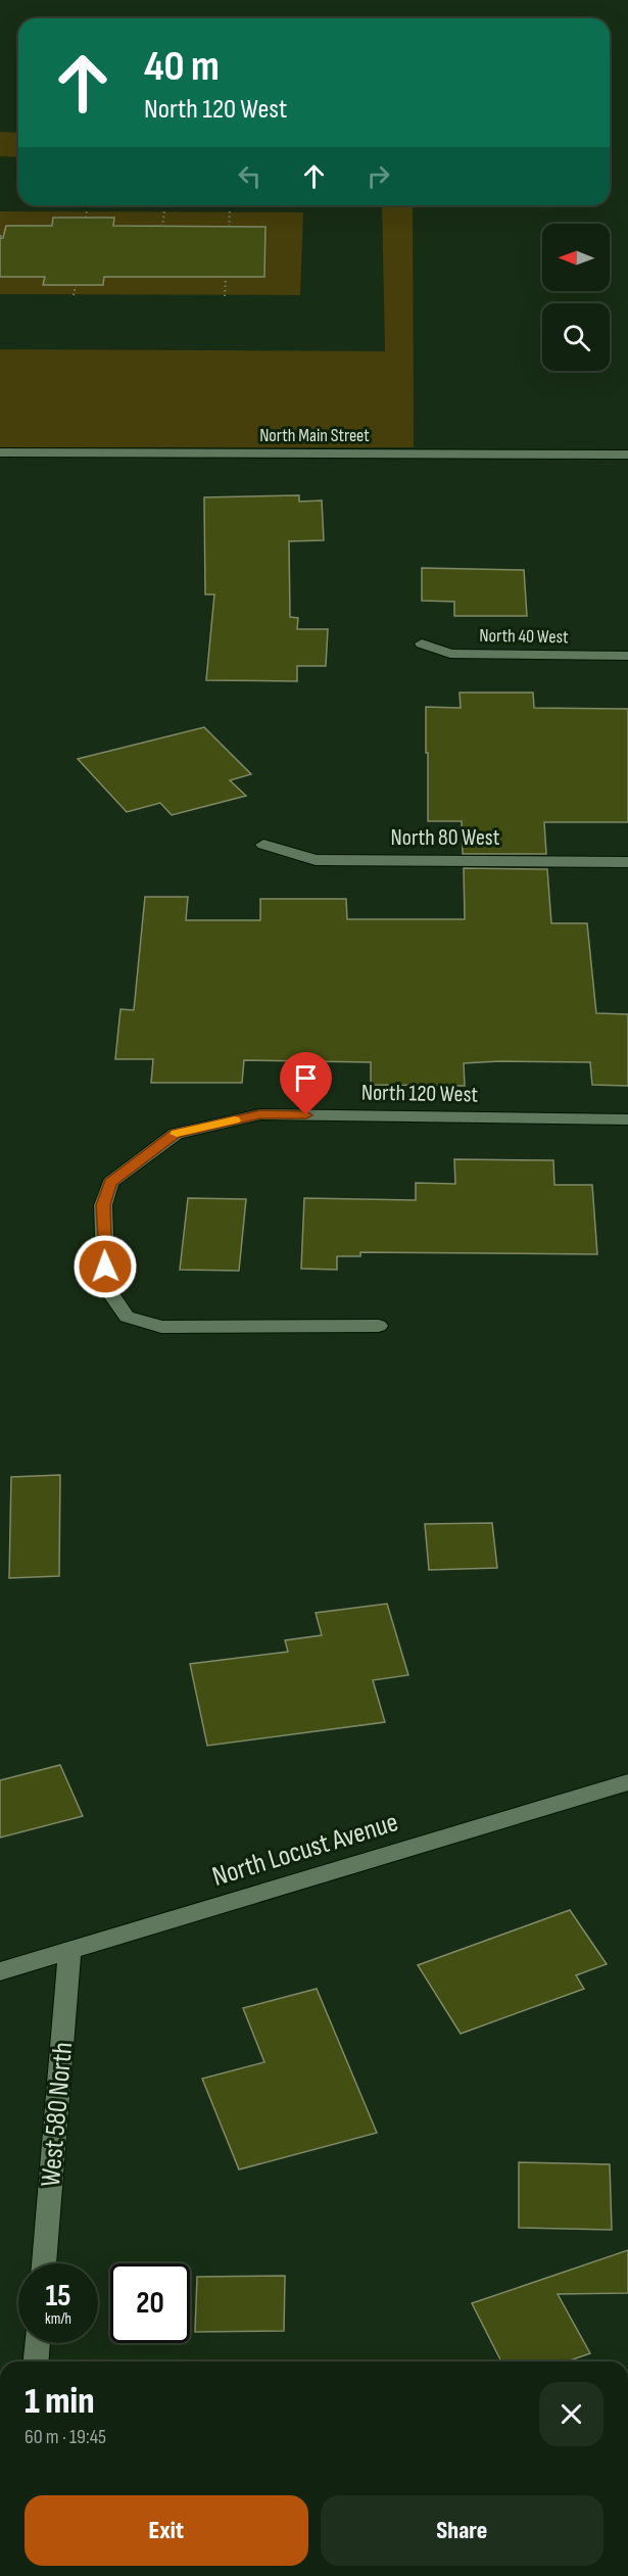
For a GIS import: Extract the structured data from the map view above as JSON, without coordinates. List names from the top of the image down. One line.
{"streets":{"street":["North Main Street","North 40 West","North 80 West","North 120 West","North Locust Avenue","West 580 North"]},"crossings":[["North Locust Avenue","West 580 North"]],"north":"left","page":{"turn":["40 m","North 120 West"],"speed":"15 km/h","limit":"20","heading":["1 min","60 m · 19:45"],"buttons":["Exit","Share"]}}
